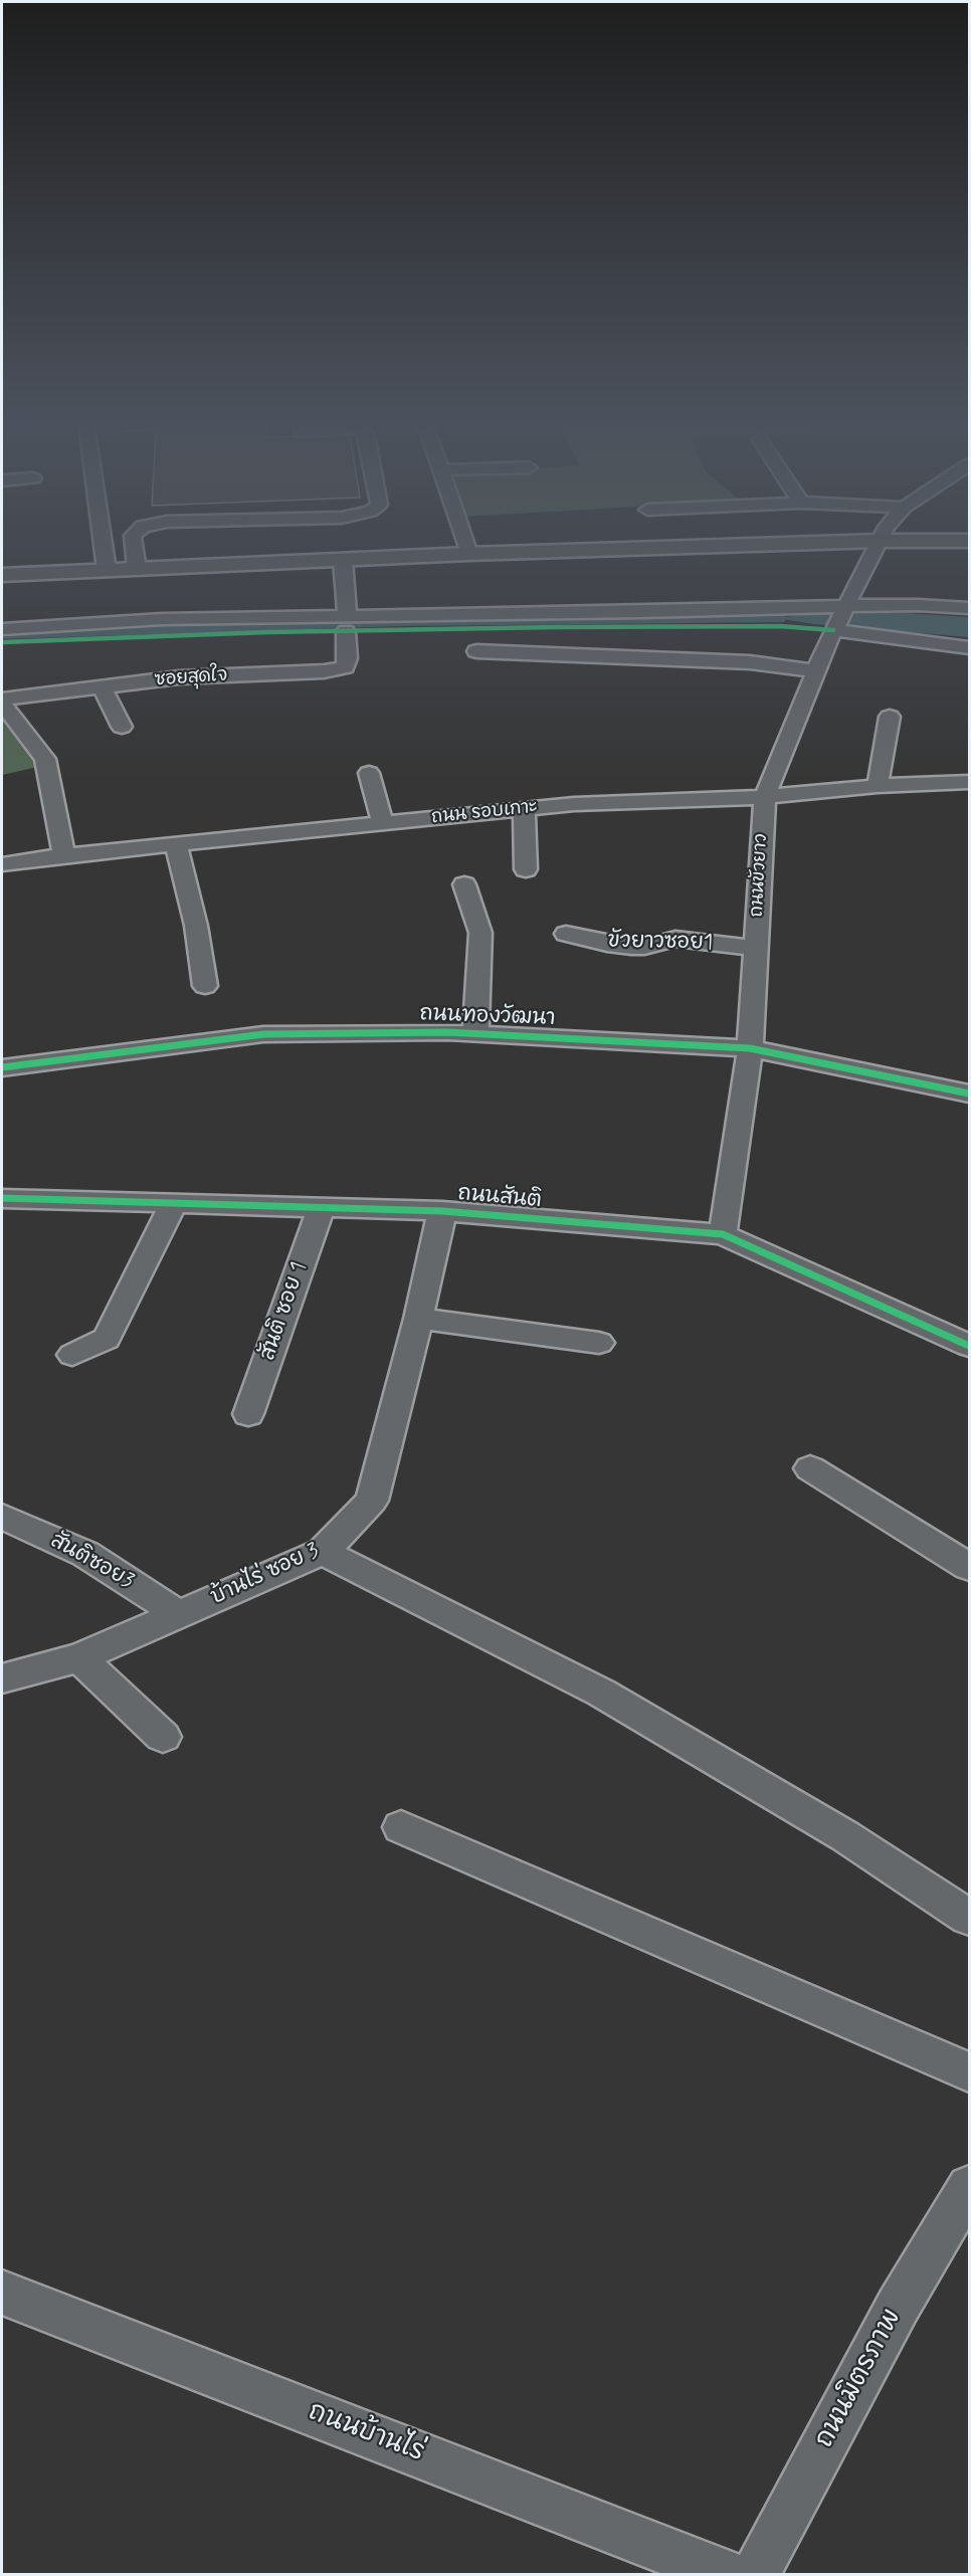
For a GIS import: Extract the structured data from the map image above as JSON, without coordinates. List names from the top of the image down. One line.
{"streets":{"street":["ซอยสุดใจ","ถนน รอบเกาะ","ถนนขัวยาว","ขัวยาวซอย1","ถนนทองวัฒนา","ถนนสันติ","สันติ ซอย 1","สันติซอย3","บ้านไร่ ซอย 3","ถนนมิตรภาพ","ถนนบ้านไร่"]},"crossings":[["ถนน รอบเกาะ","ถนนขัวยาว"],["ถนนขัวยาว","ขัวยาวซอย1"],["ถนนขัวยาว","ถนนทองวัฒนา"],["ถนนขัวยาว","ถนนสันติ"],["ถนนสันติ","สันติ ซอย 1"],["ถนนสันติ","บ้านไร่ ซอย 3"],["สันติซอย3","บ้านไร่ ซอย 3"]]}
